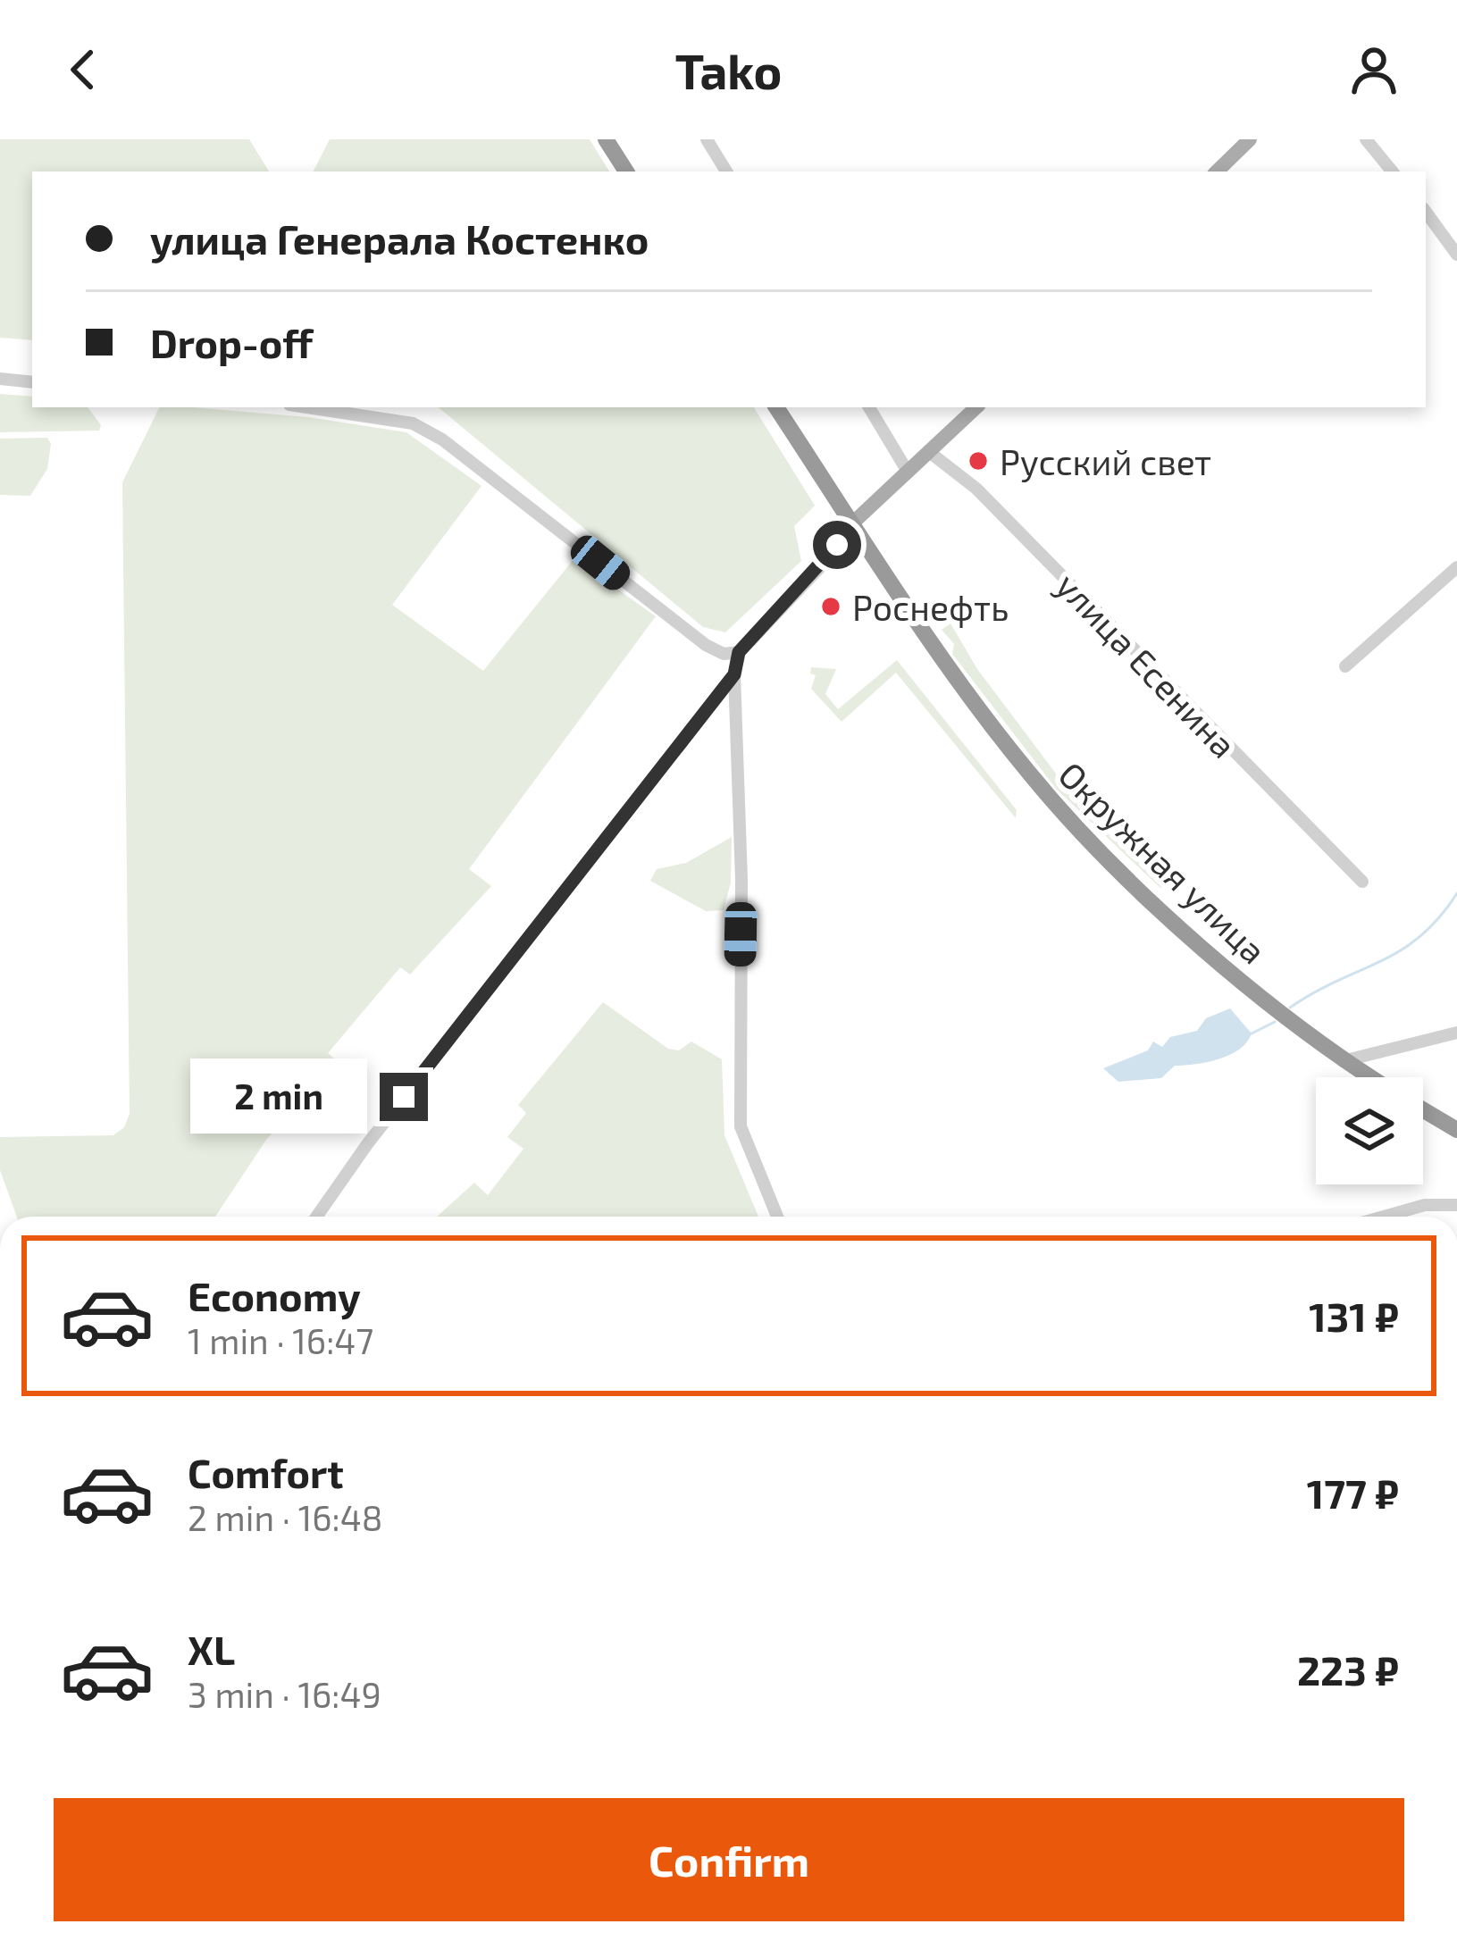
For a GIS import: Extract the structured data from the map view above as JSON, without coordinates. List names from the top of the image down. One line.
{"streets":{"highway":["Окружная улица"],"street":["улица Есенина"]},"places":["Русский свет","Роснефть"],"page":{"header":"Tako","banner":["улица Генерала Костенко","Drop-off"],"bubble":"2 min","list":[{"name":"Economy","note":"1 min · 16:47","value":"131 ₽"},{"name":"Comfort","note":"2 min · 16:48","value":"177 ₽"},{"name":"XL","note":"3 min · 16:49","value":"223 ₽"}],"buttons":"Confirm"}}
